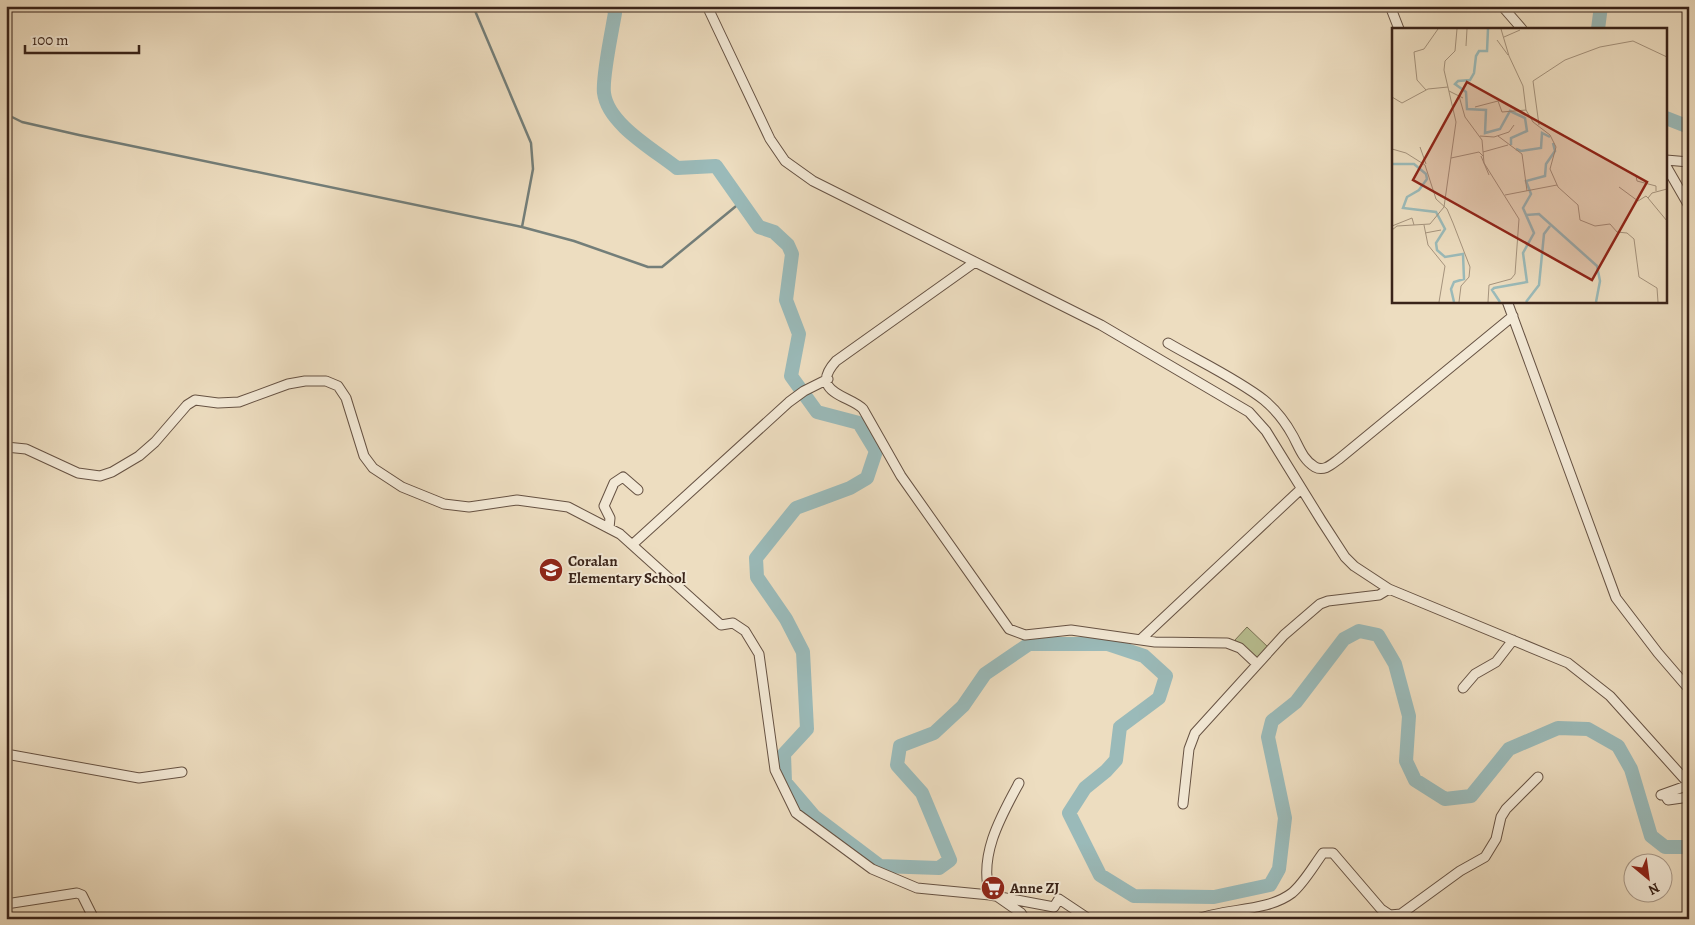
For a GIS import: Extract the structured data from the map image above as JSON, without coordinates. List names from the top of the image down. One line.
{"places":{"school or university":["Coralan Elementary School"],"supermarket":["Anne ZJ"]},"scale_bar":"100 m","north":"bottom right"}
